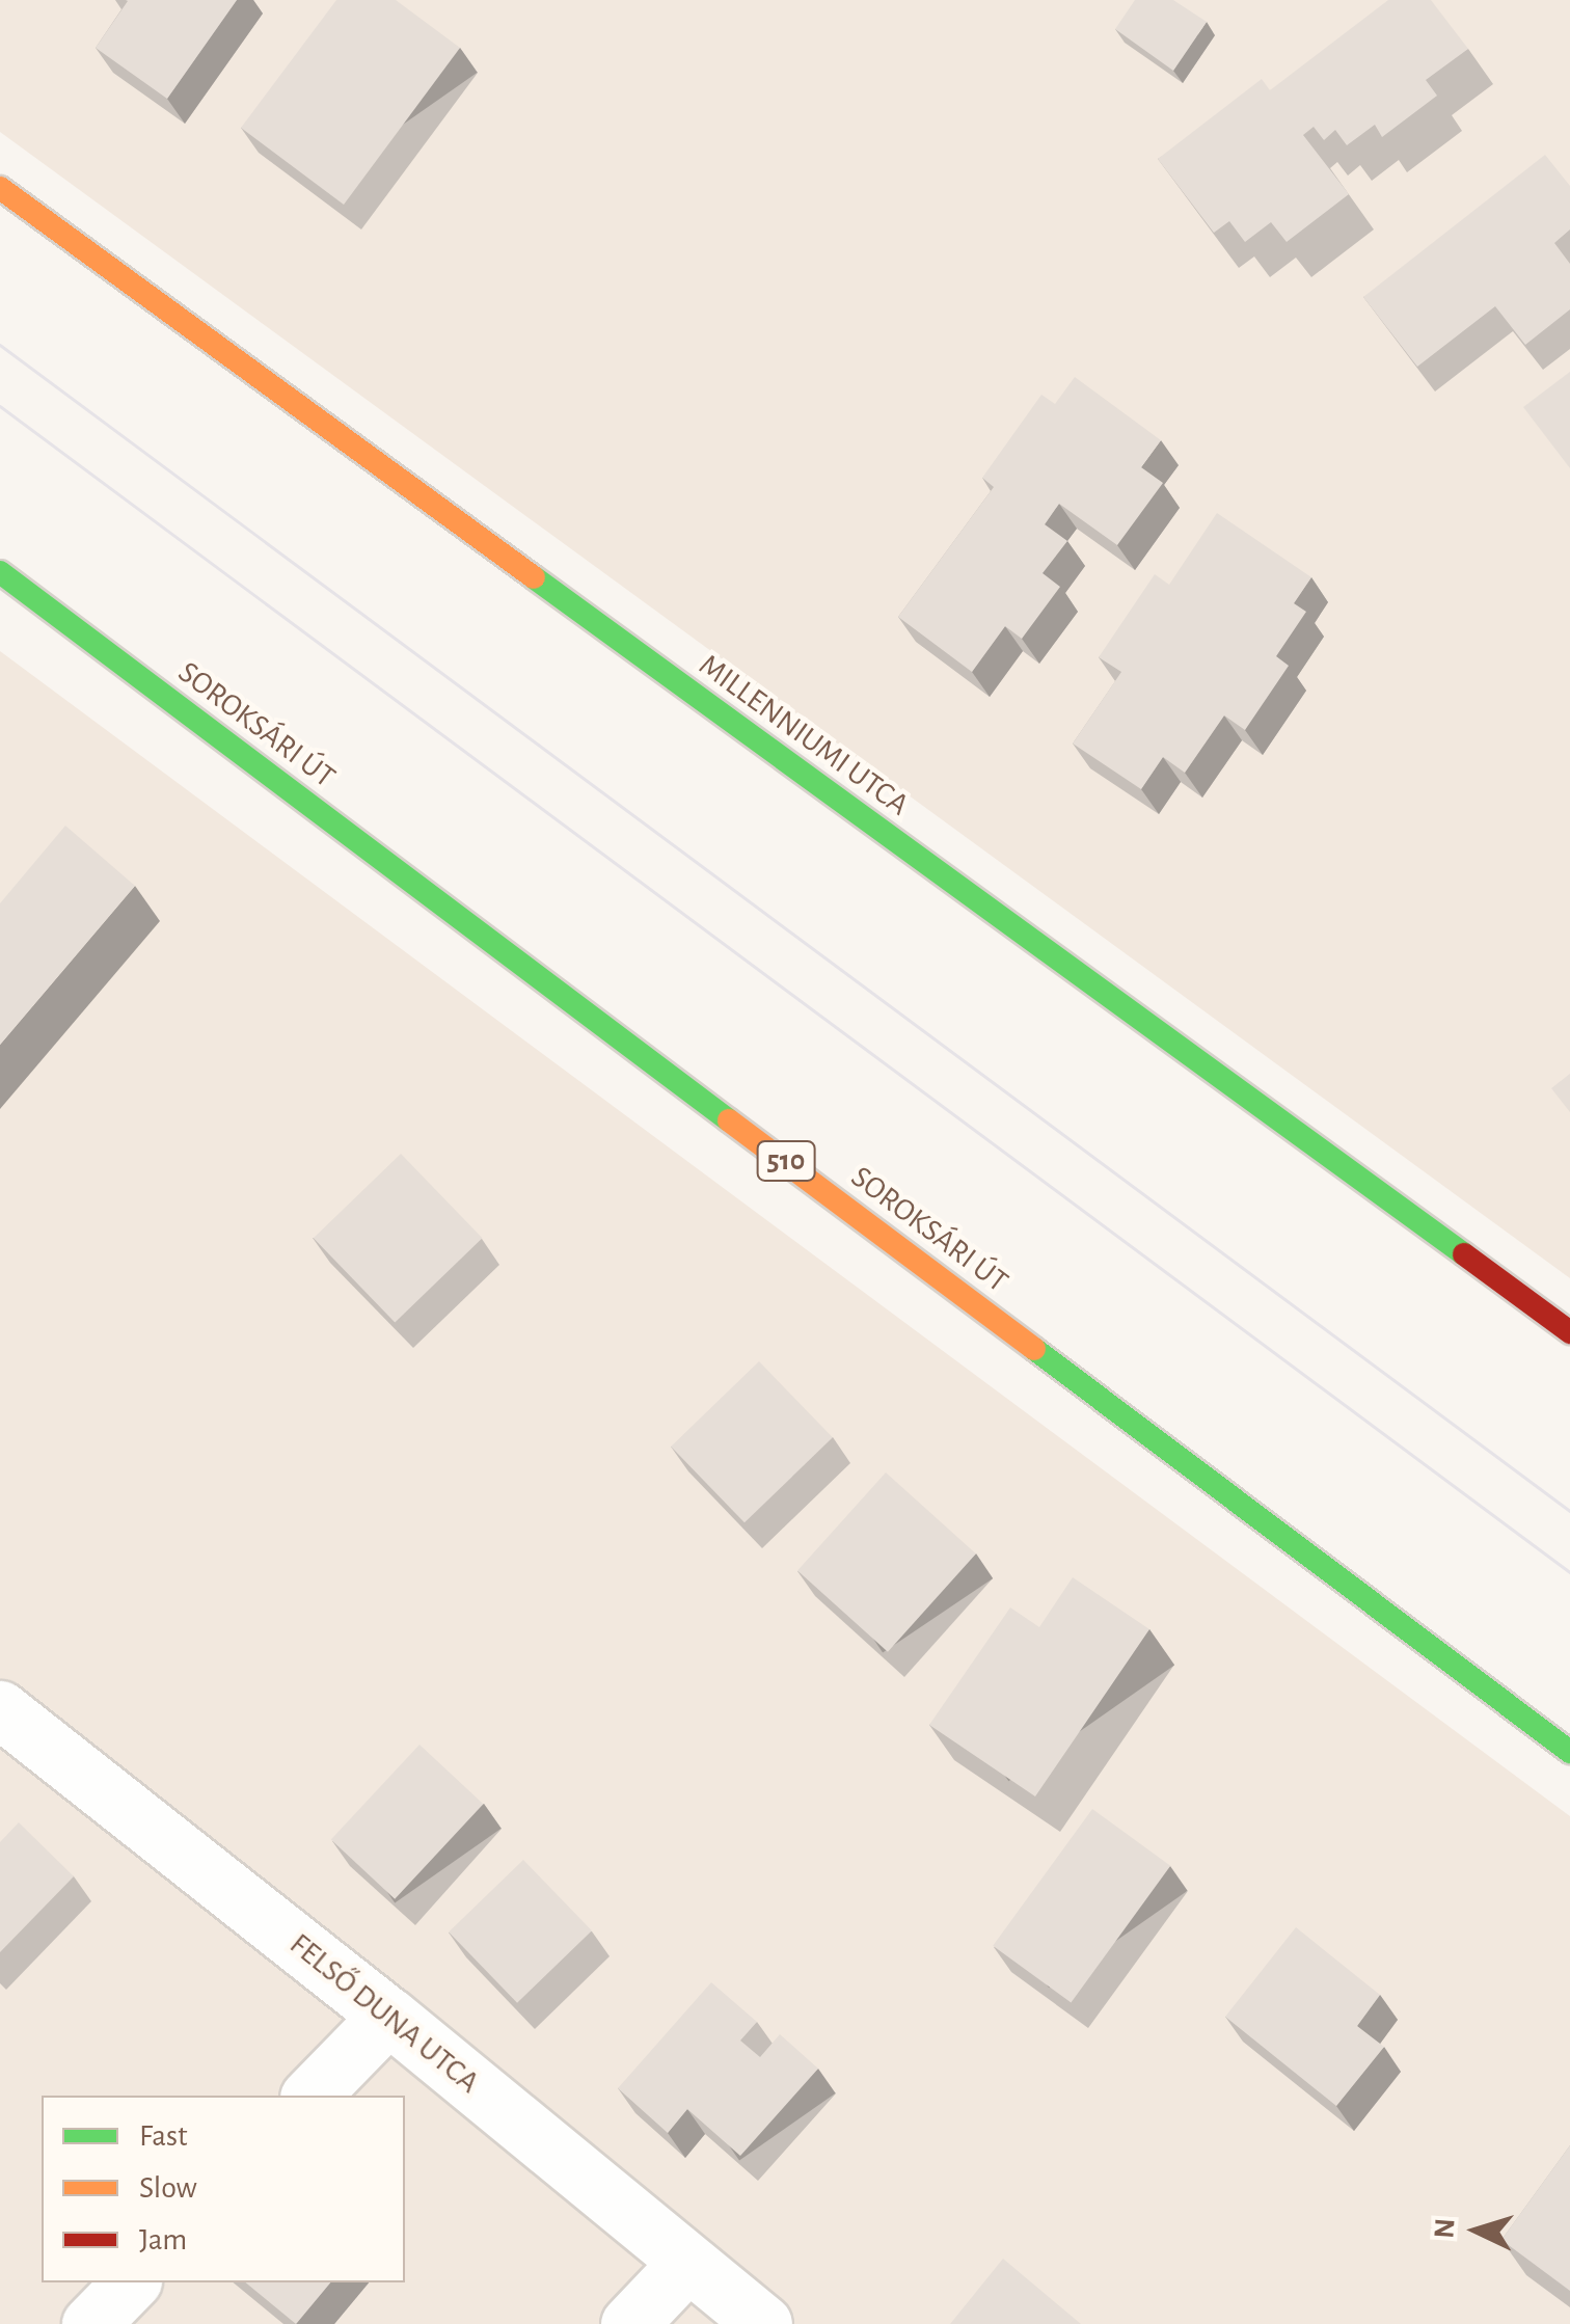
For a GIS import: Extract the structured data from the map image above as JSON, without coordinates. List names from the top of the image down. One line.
{"streets":{"main road":["SOROKSÁRI ÚT","MILLENNIUMI UTCA","510"],"street":["FELSŐ DUNA UTCA"]},"legend":["Fast","Slow","Jam"],"north":"left"}
